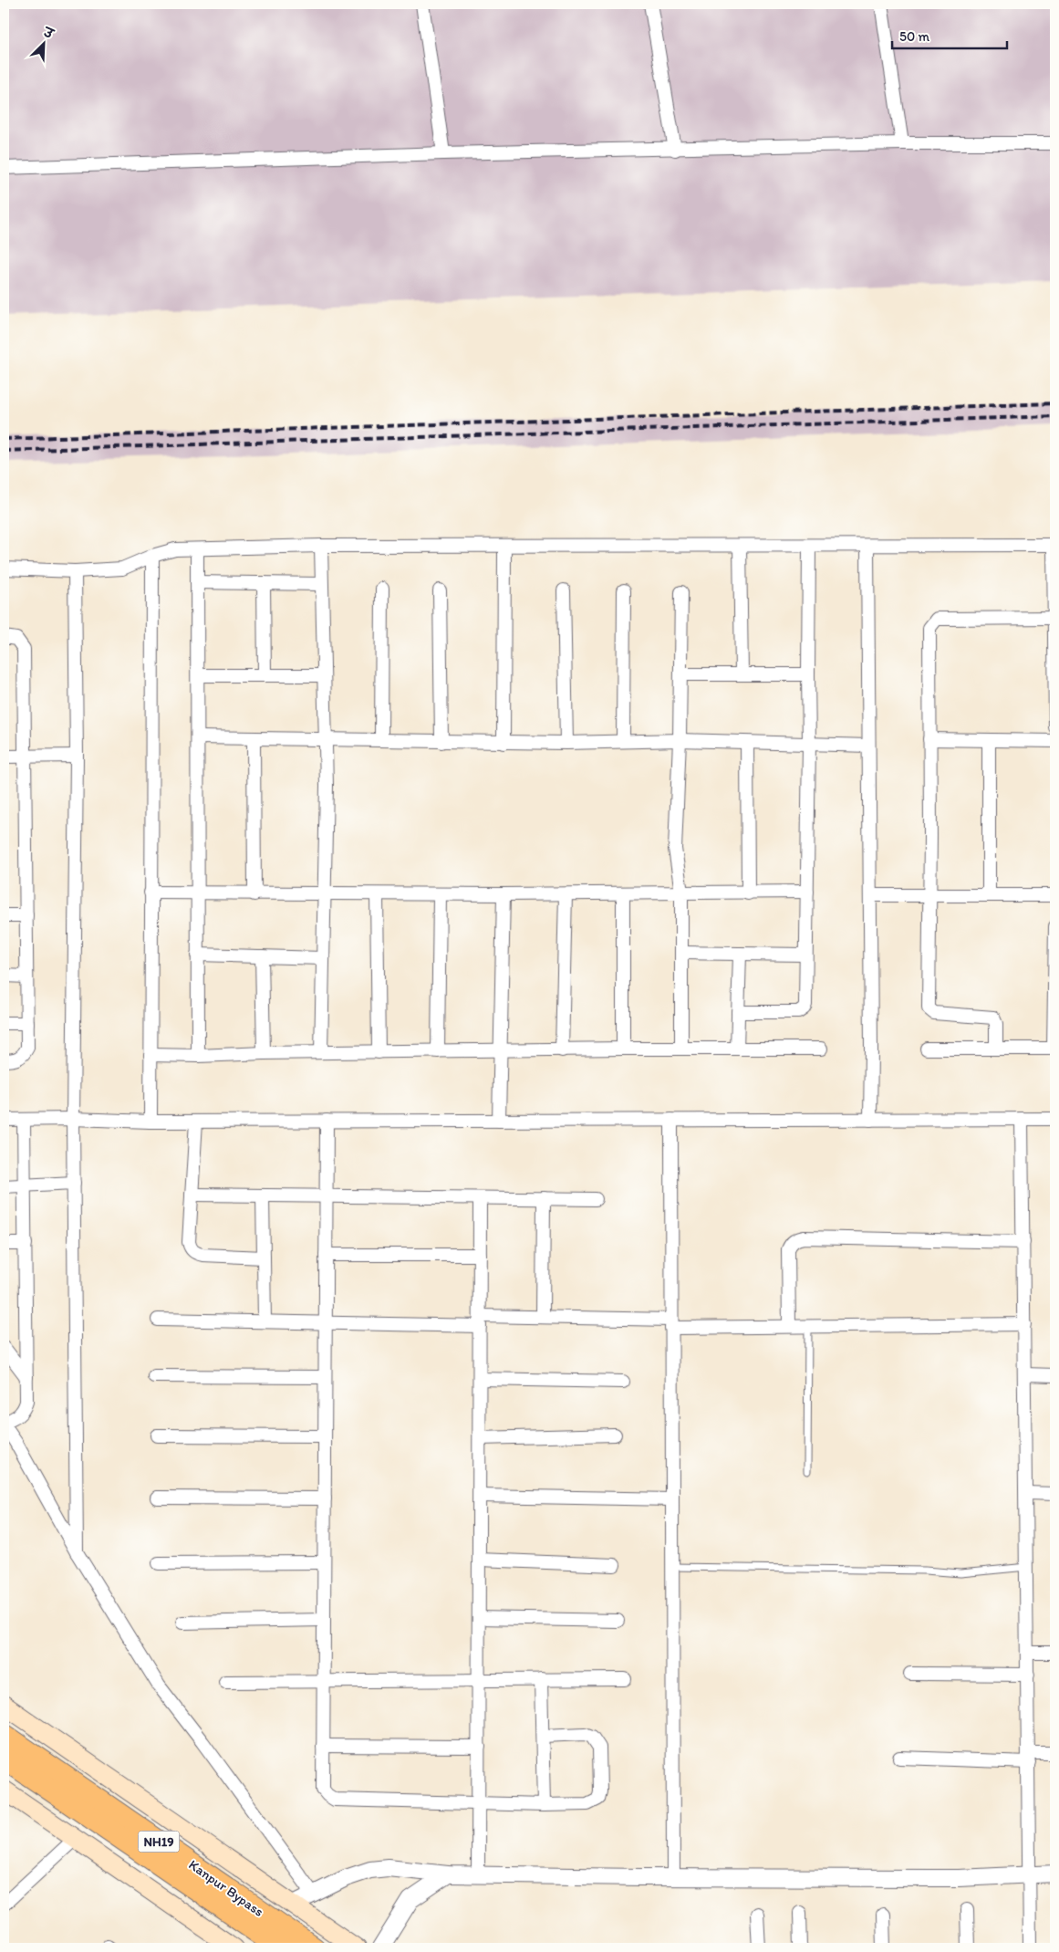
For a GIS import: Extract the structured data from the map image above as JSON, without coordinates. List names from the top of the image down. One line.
{"streets":{"highway":["NH19","Kanpur Bypass"]},"scale_bar":"50 m","north":"top right"}
